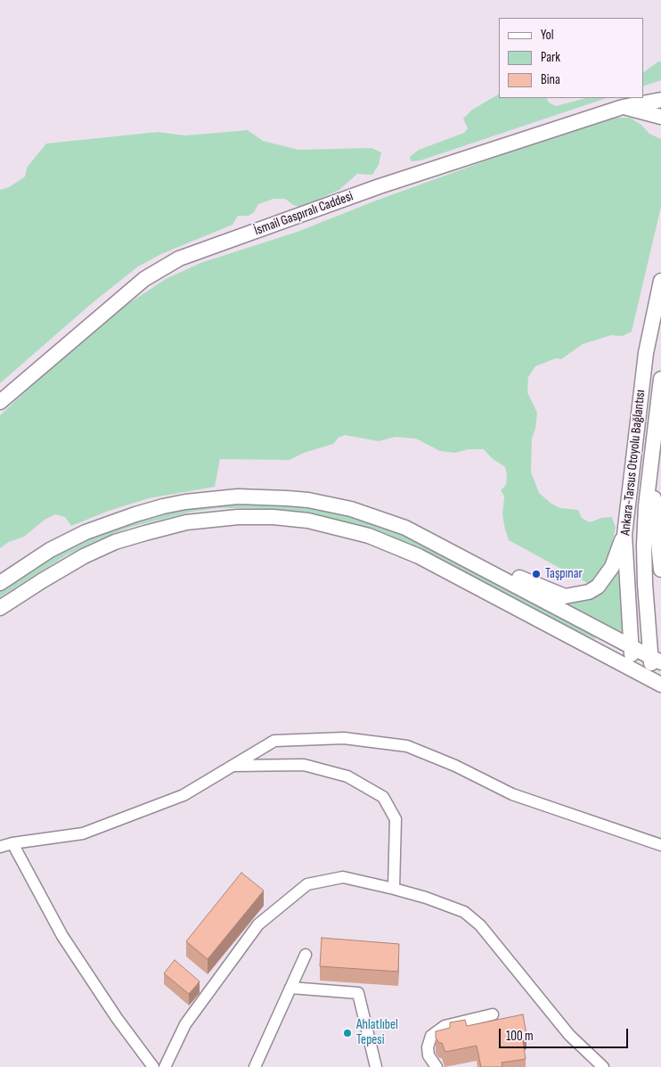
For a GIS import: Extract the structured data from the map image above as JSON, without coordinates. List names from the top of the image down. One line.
{"streets":{"main road":["İsmail Gaspıralı Caddesi","Ankara-Tarsus Otoyolu Bağlantısı"]},"places":["Taşpınar","Ahlatlıbel Tepesi"],"legend":["Yol","Park","Bina"],"scale_bar":"100 m"}
